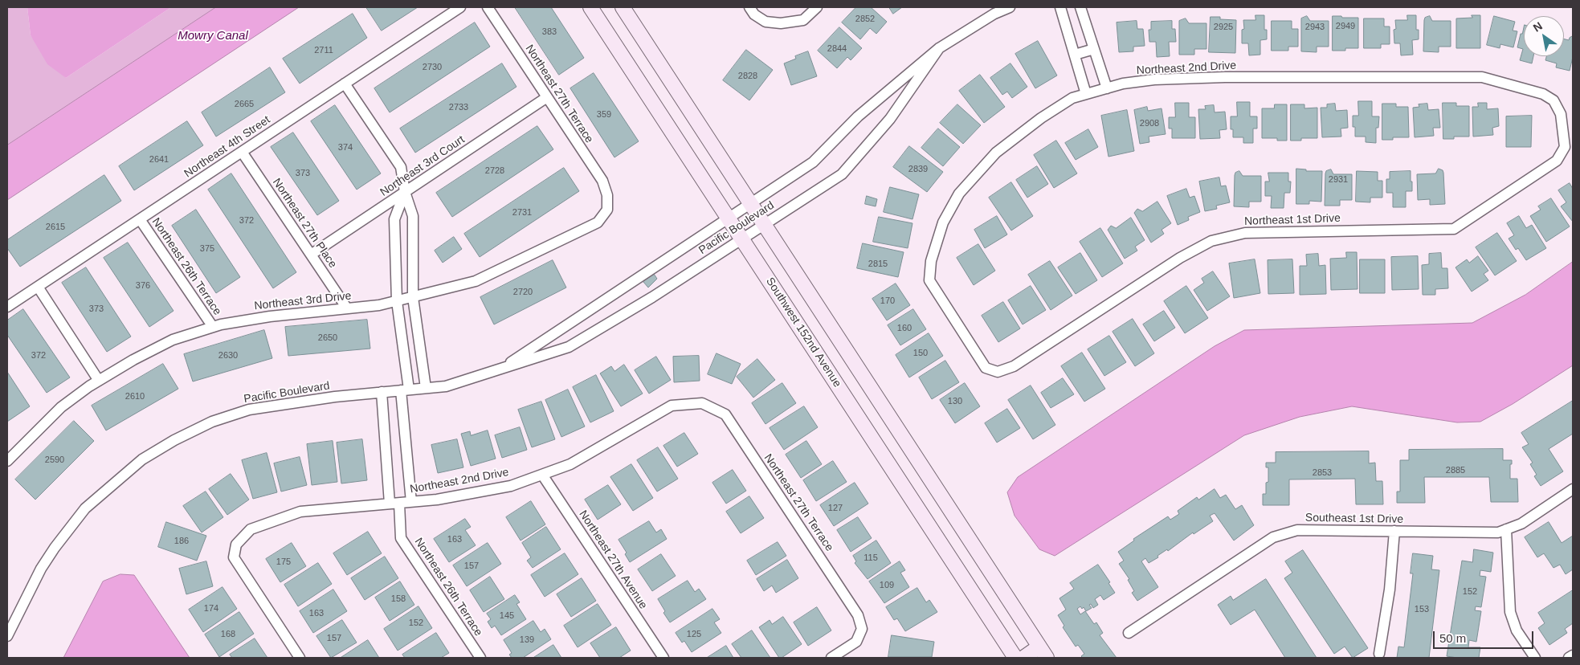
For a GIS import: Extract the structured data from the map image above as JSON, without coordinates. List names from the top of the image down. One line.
{"streets":{"street":["Northeast 2nd Drive","Northeast 27th Terrace","Northeast 4th Street","Northeast 3rd Court","Northeast 1st Drive","Northeast 27th Place","Pacific Boulevard","Northeast 26th Terrace","Northeast 3rd Drive","Southwest 152nd Avenue","Southeast 1st Drive","Northeast 27th Avenue"]},"crossings":[["Northeast 2nd Drive","Northeast 27th Terrace"],["Northeast 2nd Drive","Northeast 1st Drive"],["Northeast 2nd Drive","Northeast 26th Terrace"],["Northeast 2nd Drive","Northeast 27th Avenue"],["Northeast 27th Terrace","Northeast 3rd Court"],["Northeast 27th Terrace","Northeast 3rd Drive"],["Northeast 4th Street","Northeast 27th Place"],["Northeast 4th Street","Northeast 26th Terrace"],["Northeast 3rd Court","Northeast 27th Place"],["Northeast 27th Place","Northeast 3rd Drive"],["Pacific Boulevard","Southwest 152nd Avenue"],["Northeast 26th Terrace","Northeast 3rd Drive"]],"water":["Mowry Canal"],"house_numbers":["2852","2949","2925","2943","383","2844","2711","2730","2828","2665","2733","359","2908","374","2641","2839","2728","373","2931","2731","372","2615","375","2815","376","2720","170","373","160","2650","150","372","2630","2610","130","2590","2885","2853","127","163","186","115","175","157","109","152","158","174","153","163","145","152","168","125","157","139"],"scale_bar":"50 m","north":"top left"}
